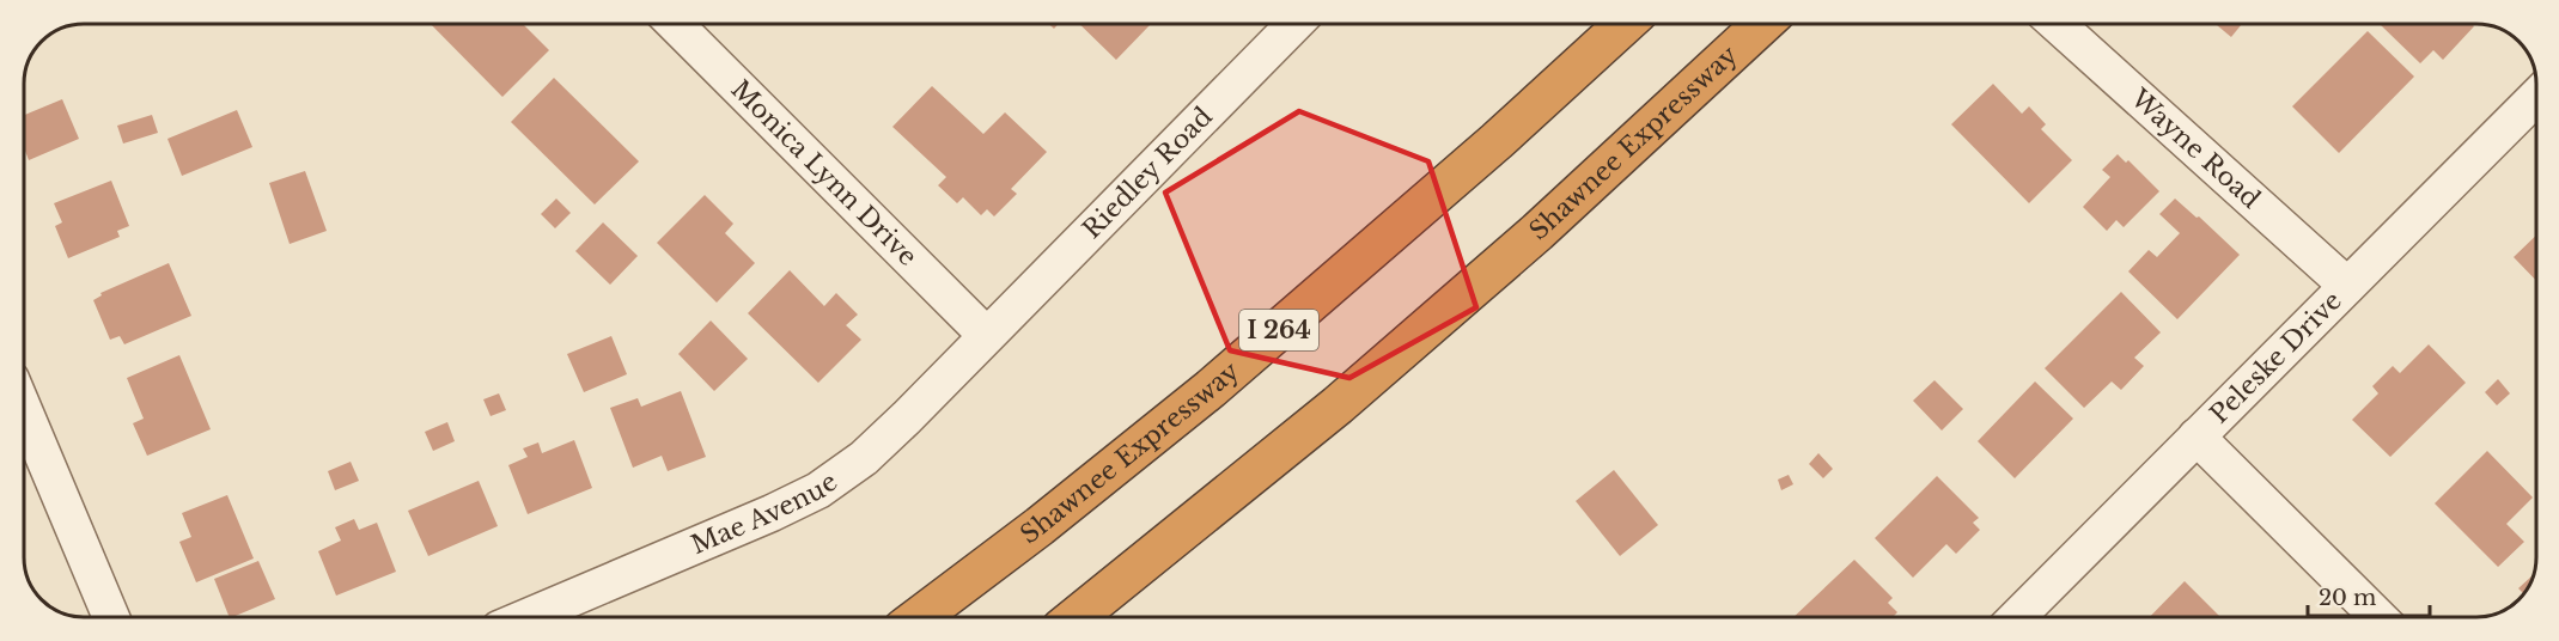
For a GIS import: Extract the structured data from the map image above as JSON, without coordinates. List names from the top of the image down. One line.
{"streets":{"highway":["Shawnee Expressway","I 264"],"street":["Wayne Road","Monica Lynn Drive","Riedley Road","Peleske Drive","Mae Avenue"]},"crossings":[["Wayne Road","Peleske Drive"],["Monica Lynn Drive","Riedley Road"],["Monica Lynn Drive","Mae Avenue"],["Riedley Road","Mae Avenue"]],"scale_bar":"20 m"}
